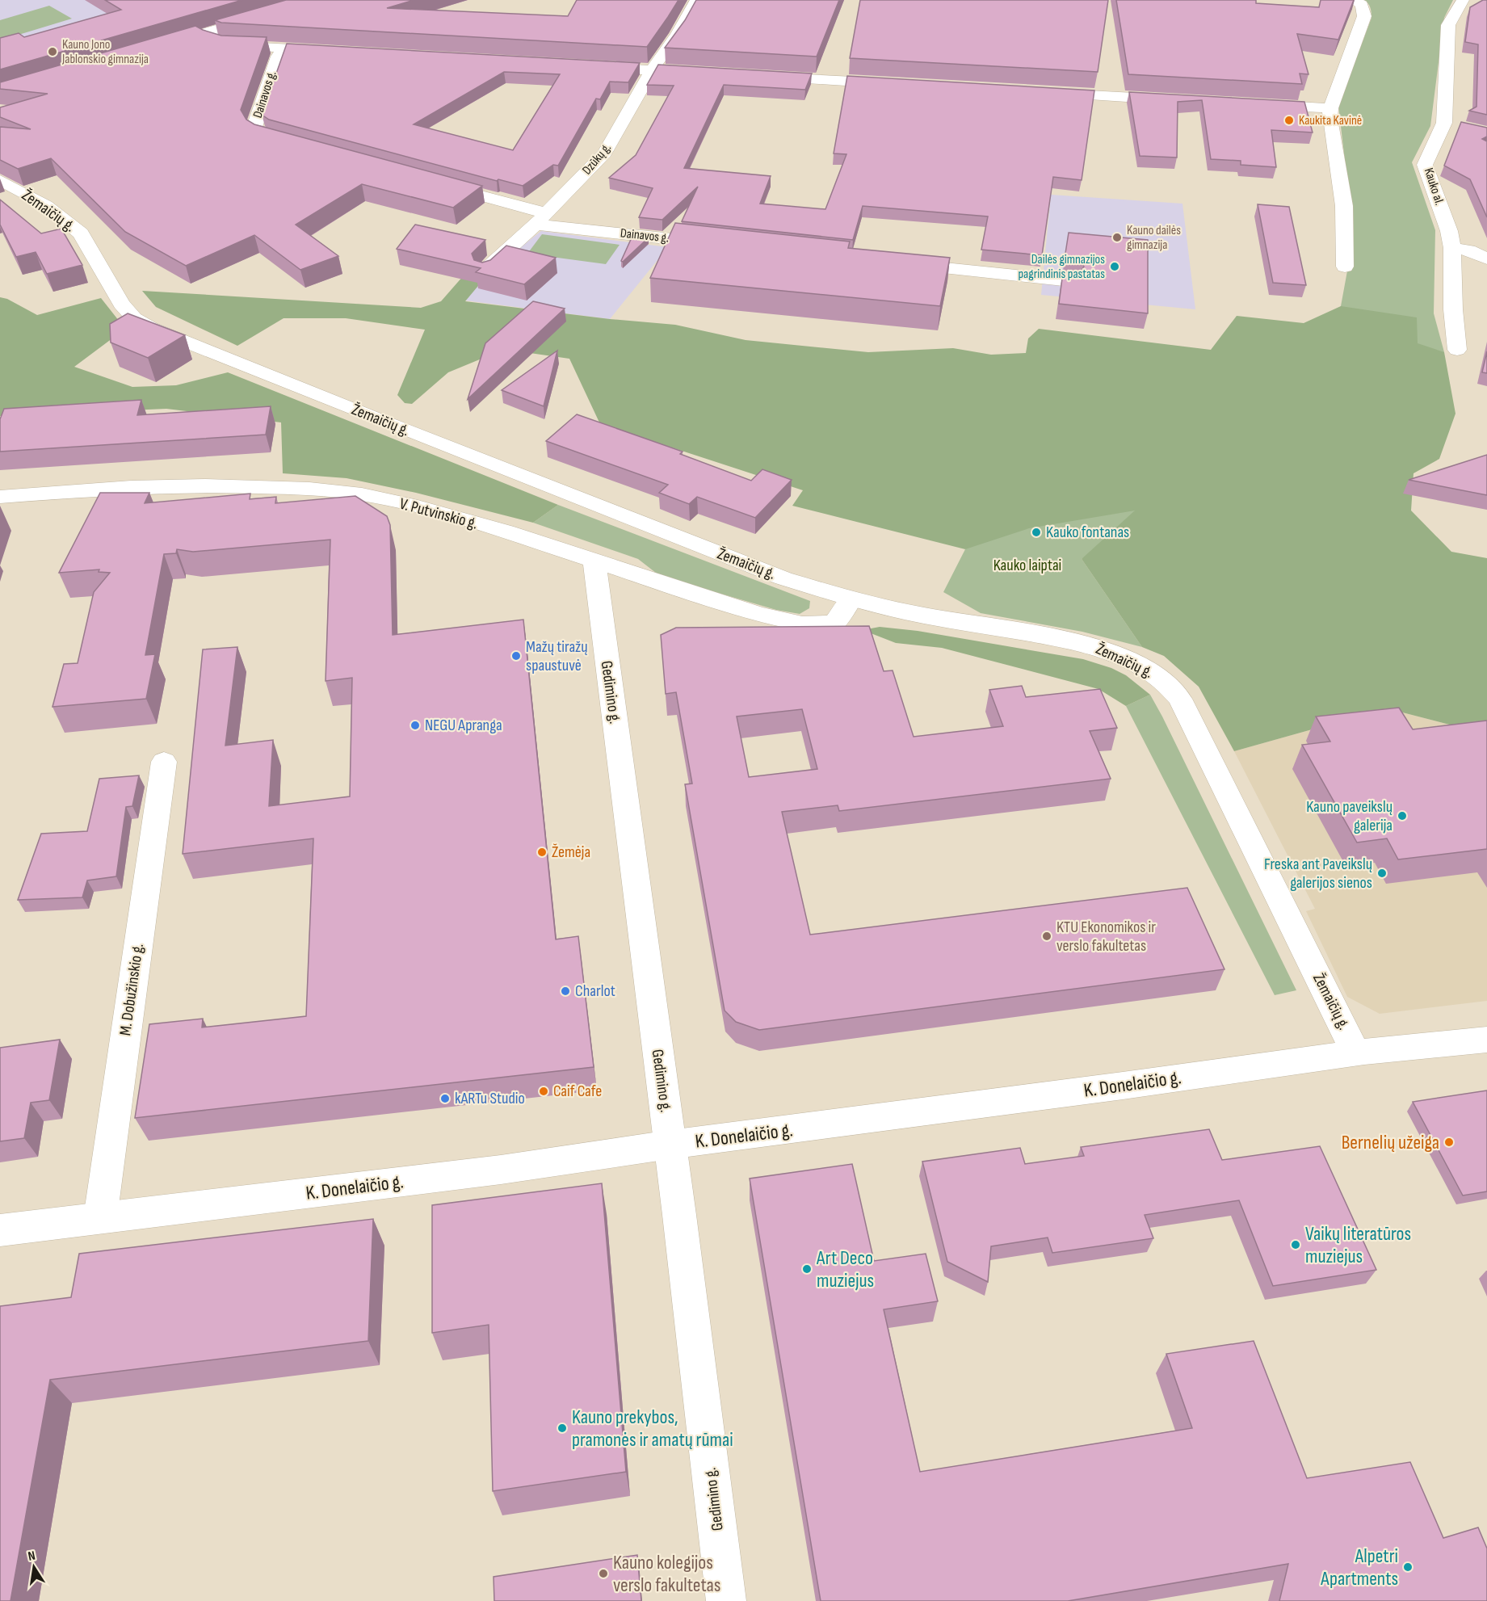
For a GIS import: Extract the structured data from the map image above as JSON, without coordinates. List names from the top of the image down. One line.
{"streets":{"street":["Dainavos g.","Dzūkų g.","Kauko al.","Žemaičių g.","V. Putvinskio g.","Gedimino g.","M. Dobužinskio g.","K. Donelaičio g."]},"crossings":[["Dainavos g.","Dzūkų g."],["Žemaičių g.","V. Putvinskio g."],["Žemaičių g.","K. Donelaičio g."],["V. Putvinskio g.","Gedimino g."],["Gedimino g.","K. Donelaičio g."],["M. Dobužinskio g.","K. Donelaičio g."]],"parks":["Kauko laiptai"],"places":["Kauno Jono Jablonskio gimnazija","Kaukita Kavinė","Kauno dailės gimnazija","Dailės gimnazijos pagrindinis pastatas","Kauko fontanas","Mažų tiražų spaustuvė","NEGU Apranga","Kauno paveikslų galerija","Žemėja","Freska ant Paveikslų galerijos sienos","KTU Ekonomikos ir verslo fakultetas","Charlot","Caif Cafe","kARTu Studio","Bernelių užeiga","Vaikų literatūros muziejus","Art Deco muziejus","Kauno prekybos, pramonės ir amatų rūmai","Alpetri Apartments","Kauno kolegijos verslo fakultetas"],"north":"top"}
